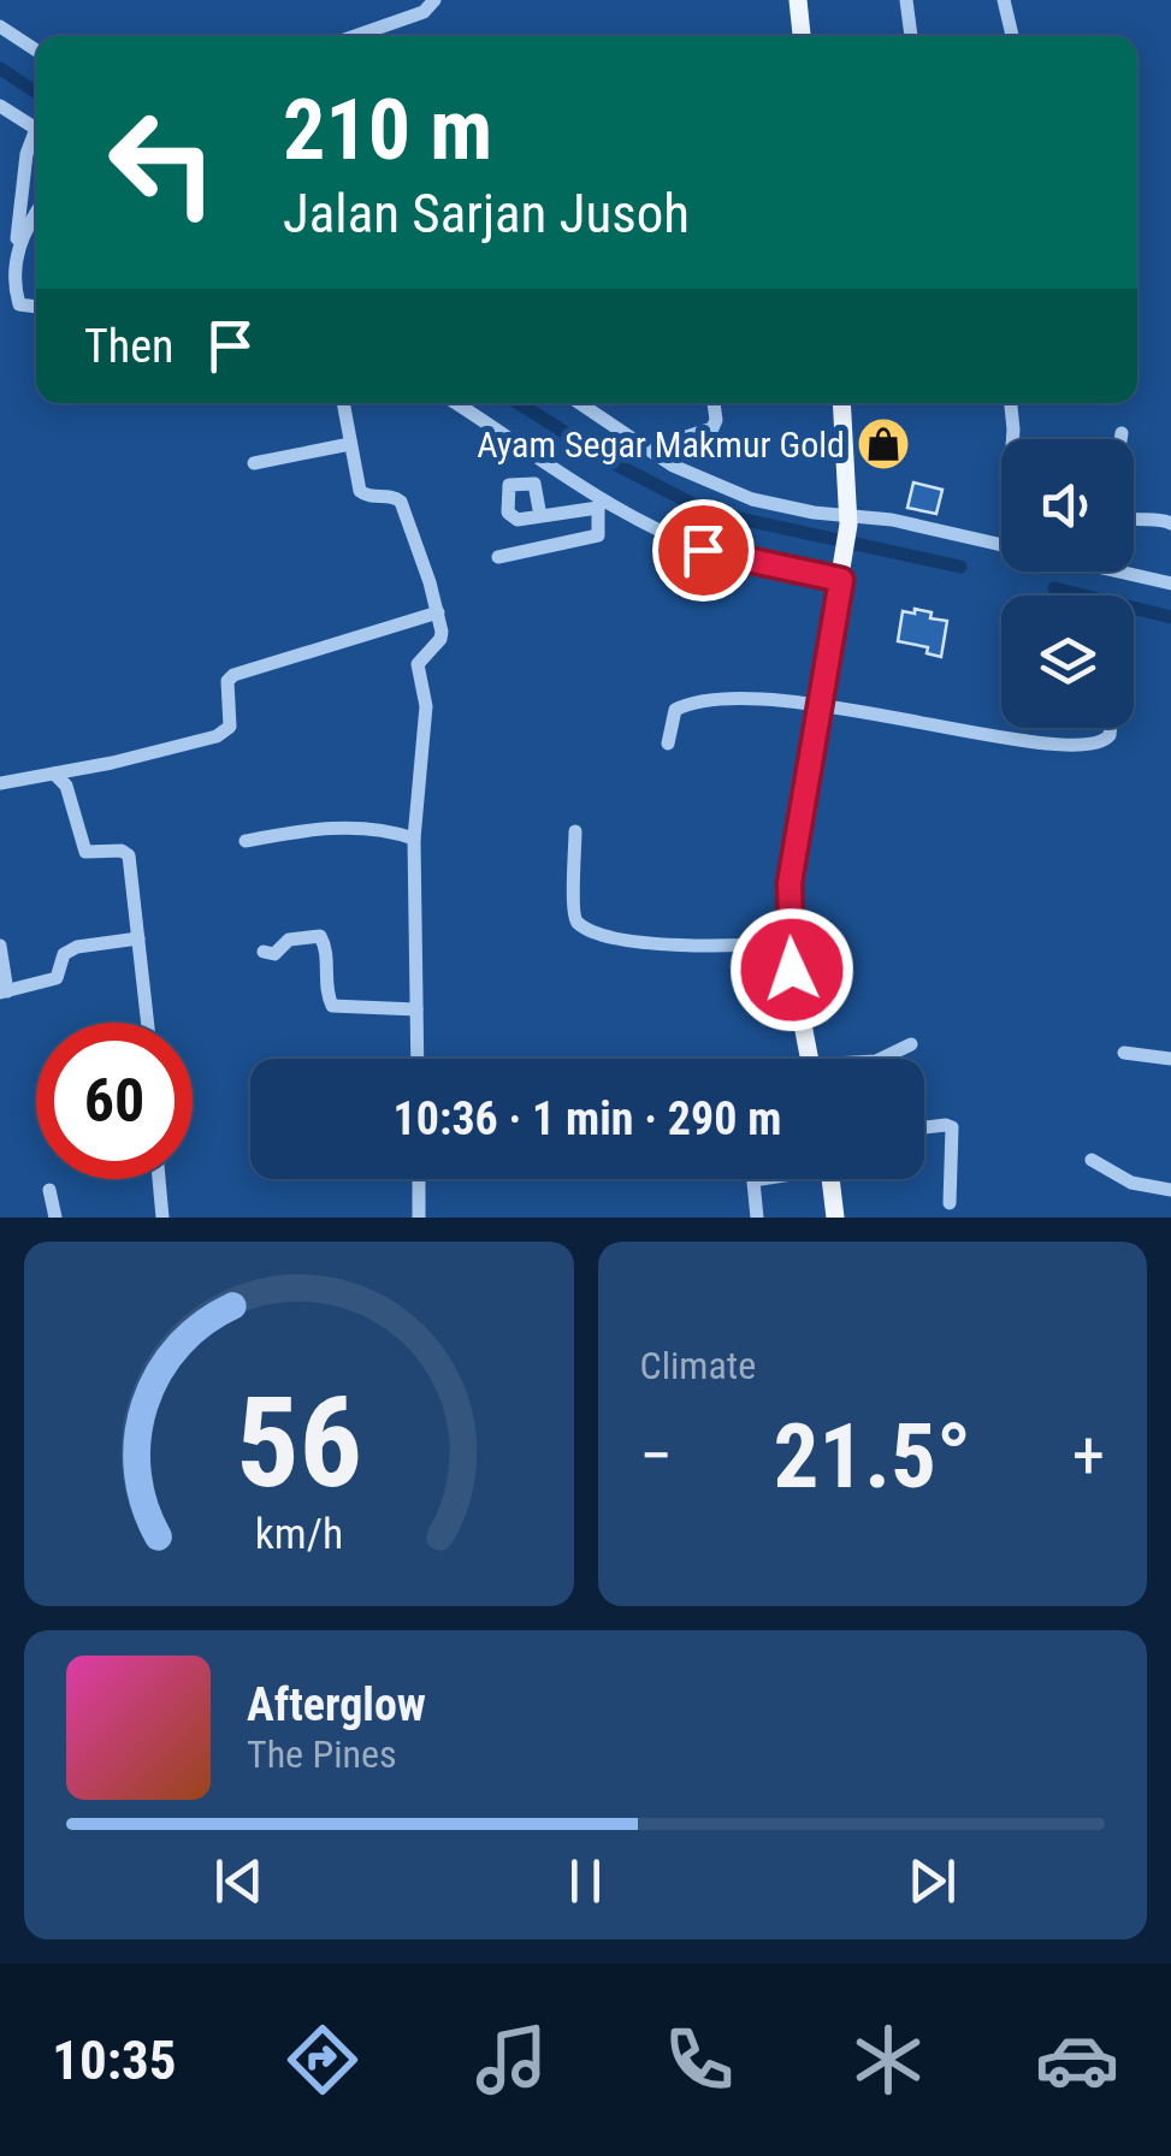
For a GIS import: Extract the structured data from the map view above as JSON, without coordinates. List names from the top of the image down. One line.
{"places":{"shop":["Ayam Segar Makmur Gold"]},"page":{"turn":["210 m","Jalan Sarjan Jusoh"],"then":"Then","limit":"60","trip":"10:36 · 1 min · 290 m","tile":"Climate","heat":["−","21.5°","+"],"song":["Afterglow","The Pines"],"tabs":"10:35","gauge":["56","km/h"]}}
